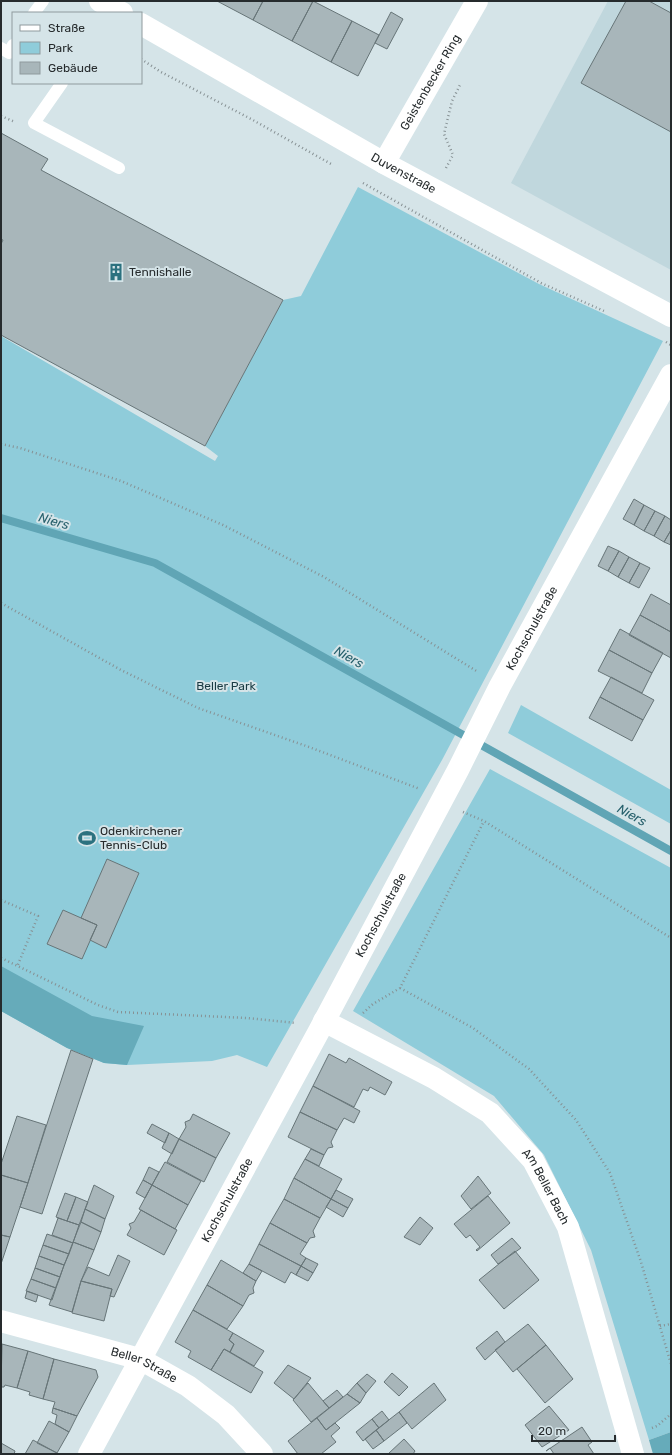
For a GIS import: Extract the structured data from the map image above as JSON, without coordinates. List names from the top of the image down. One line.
{"streets":{"street":["Geistenbecker Ring","Duvenstraße","Kochschulstraße","Am Beller Bach","Beller Straße"]},"crossings":[["Geistenbecker Ring","Duvenstraße"],["Kochschulstraße","Am Beller Bach"],["Kochschulstraße","Beller Straße"]],"water":["Niers"],"parks":["Beller Park"],"places":{"building":["Tennishalle"],"sports":["Odenkirchener Tennis-Club"]},"legend":["Straße","Park","Gebäude"],"scale_bar":"20 m"}
